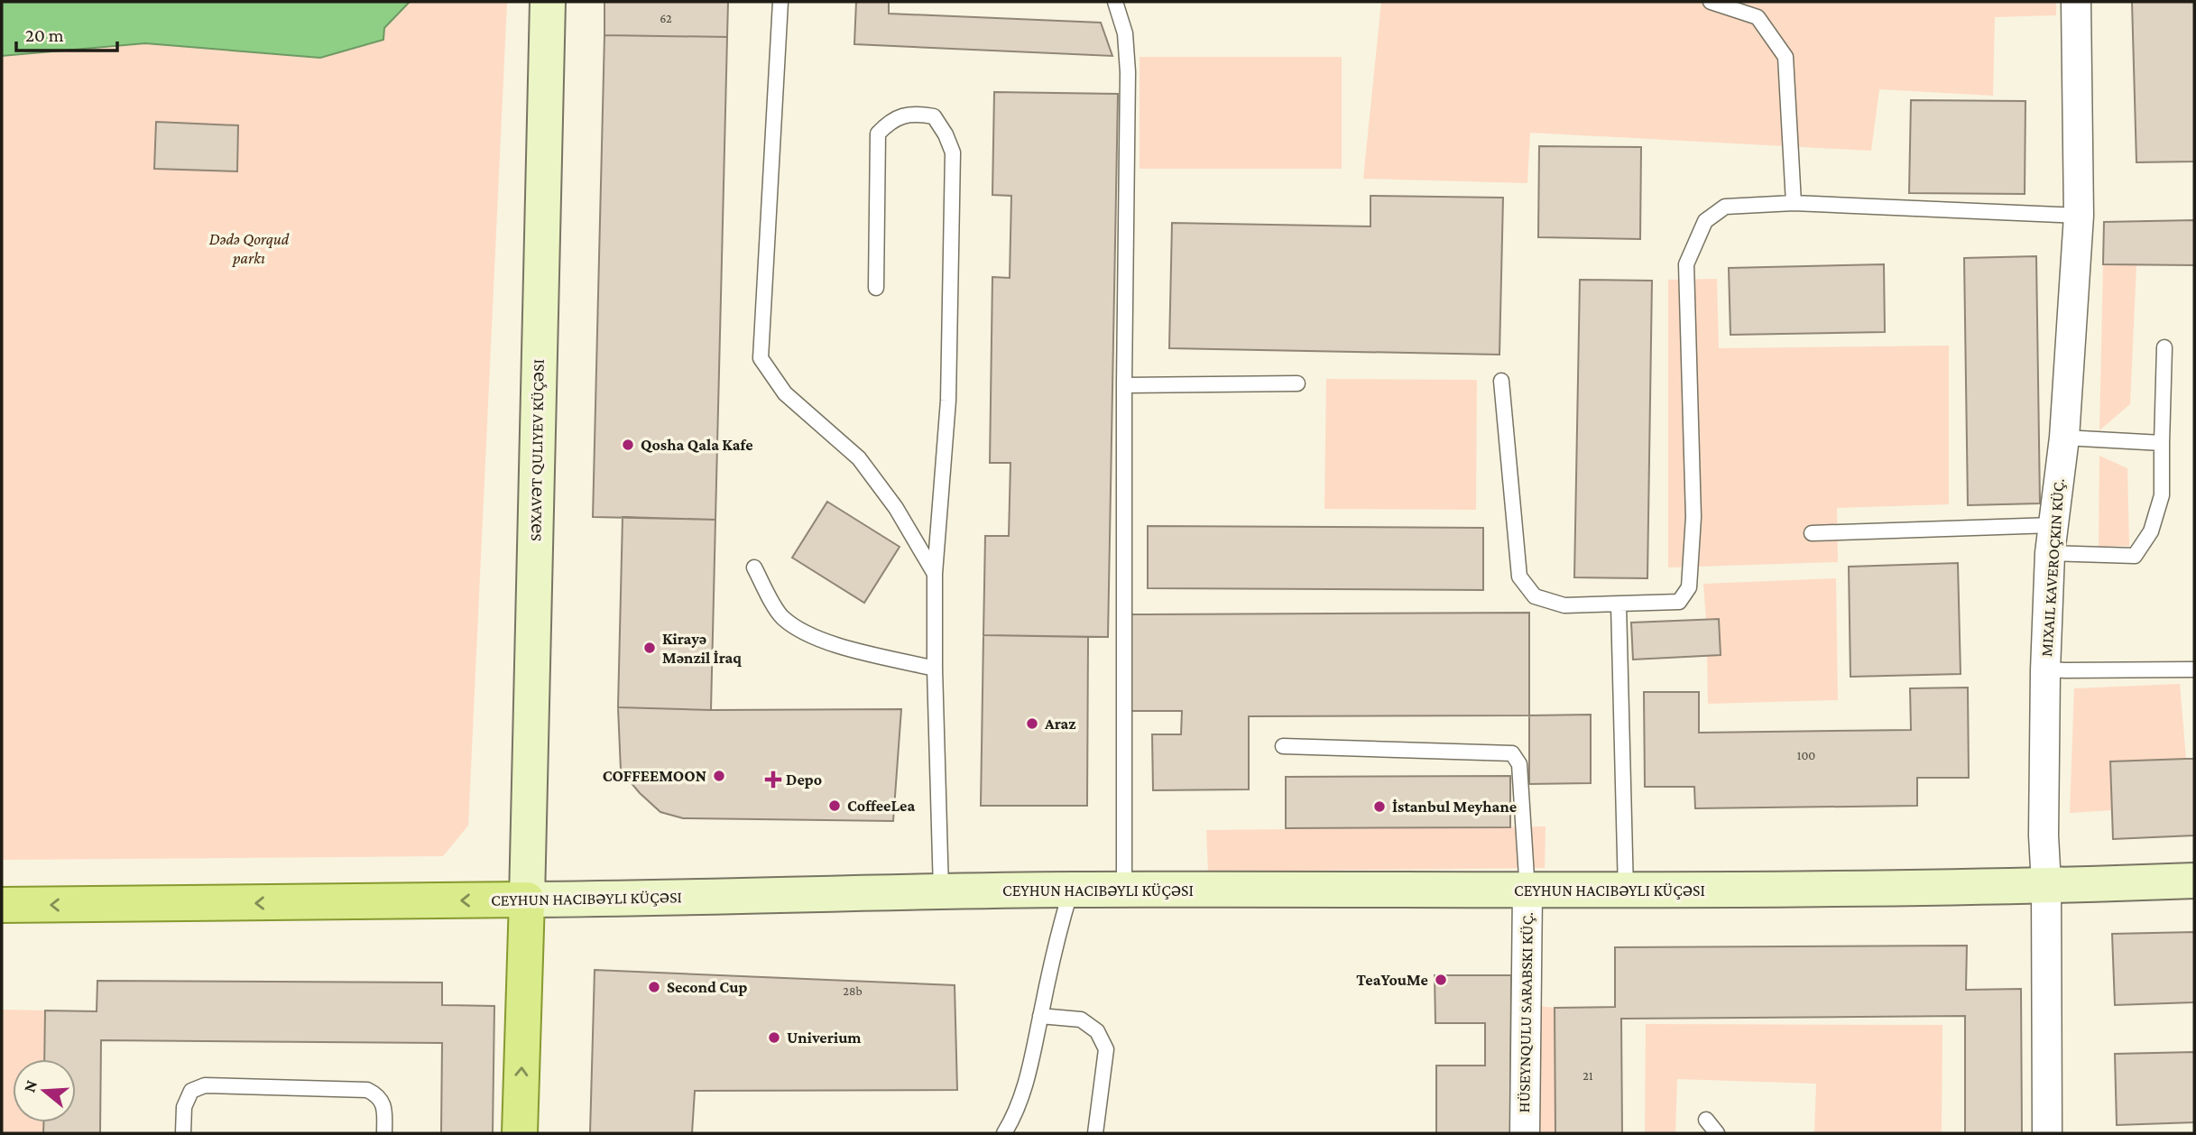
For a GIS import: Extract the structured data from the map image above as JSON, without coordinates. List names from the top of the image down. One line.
{"streets":{"main road":["SƏXAVƏT QULIYEV KÜÇƏSI"],"street":["MIXAIL KAVEROÇKIN KÜÇ.","HÜSEYNQULU SARABSKI KÜÇ."]},"parks":["Dədə Qorqud parkı"],"places":{"other":["Qosha Qala Kafe","Kirayə Mənzil İraq","Araz","COFFEEMOON","CoffeeLea","İstanbul Meyhane","TeaYouMe","Second Cup","Univerium"],"health":["Depo"]},"house_numbers":["62","100","28b","21"],"scale_bar":"20 m","north":"left"}
